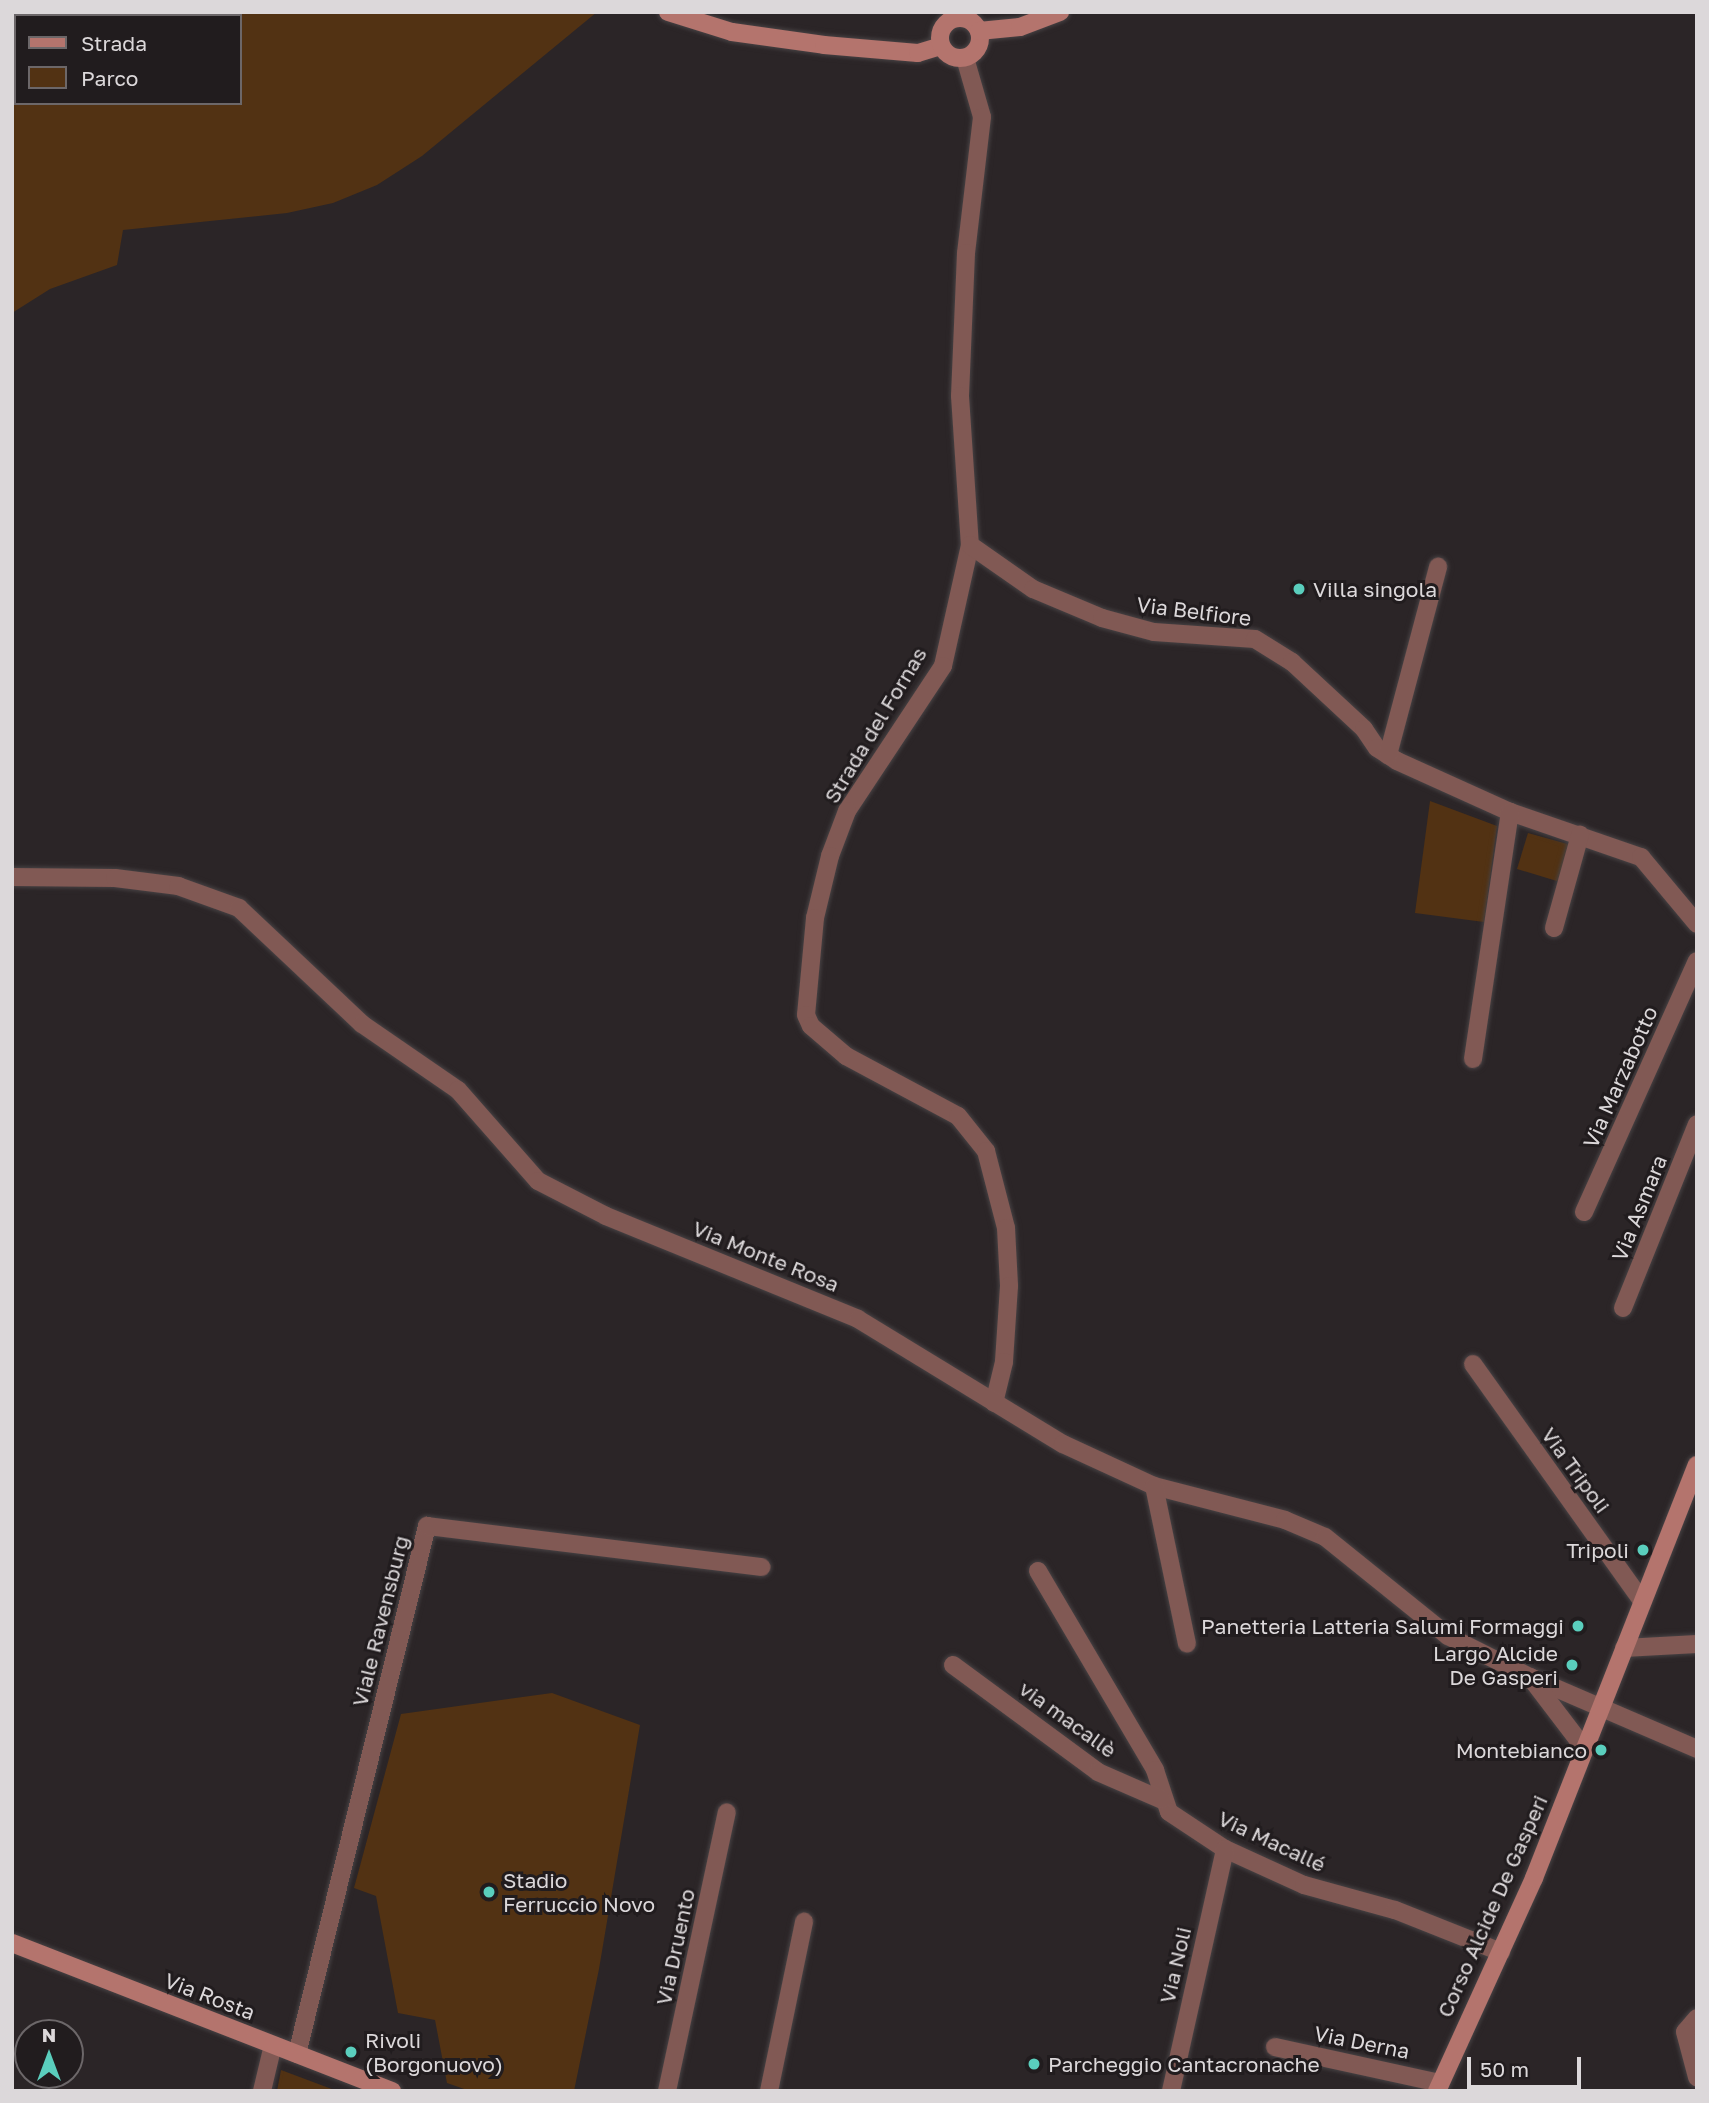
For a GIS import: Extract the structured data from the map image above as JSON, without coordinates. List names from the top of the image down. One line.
{"streets":{"street":["Via Belfiore","Strada del Fornas","Via Marzabotto","Via Asmara","Via Monte Rosa","Via Tripoli","Viale Ravensburg","via macallè","Via Macallé","Corso Alcide De Gasperi","Via Druento","Via Noli","Via Rosta","Via Derna"]},"crossings":[["Via Belfiore","Strada del Fornas"],["Strada del Fornas","Via Monte Rosa"],["Via Tripoli","Corso Alcide De Gasperi"],["Viale Ravensburg","Via Rosta"],["via macallè","Via Macallé"],["Via Macallé","Corso Alcide De Gasperi"],["Via Macallé","Via Noli"],["Corso Alcide De Gasperi","Via Derna"]],"places":["Villa singola","Tripoli","Panetteria Latteria Salumi Formaggi","Largo Alcide De Gasperi","Montebianco","Stadio Ferruccio Novo","Rivoli (Borgonuovo)","Parcheggio Cantacronache"],"legend":["Strada","Parco"],"scale_bar":"50 m","north":"top"}
